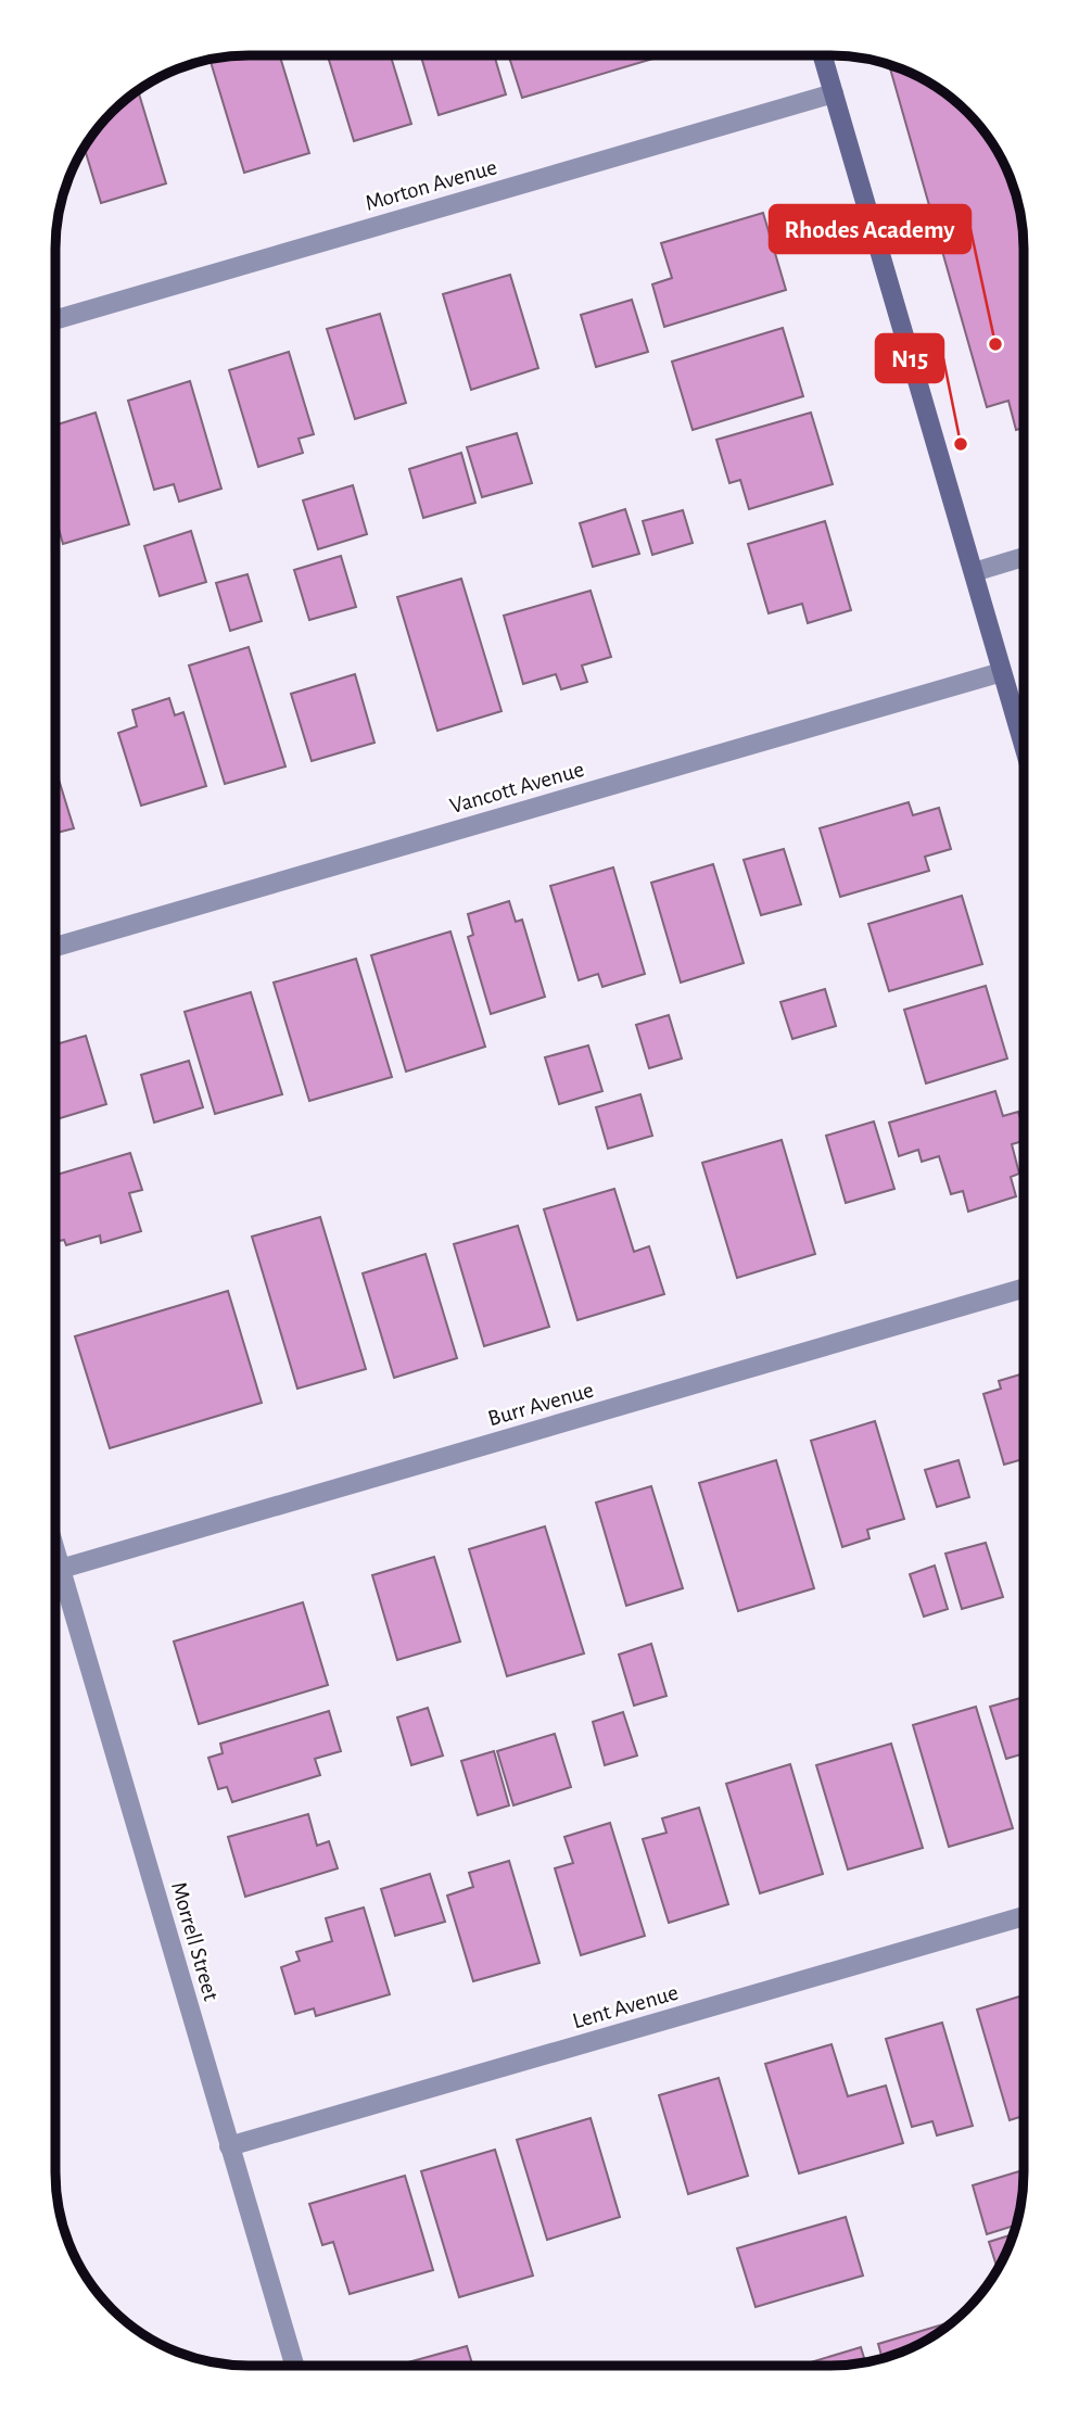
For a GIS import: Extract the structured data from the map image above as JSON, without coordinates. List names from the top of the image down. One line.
{"streets":{"street":["Morton Avenue","Vancott Avenue","Burr Avenue","Morrell Street","Lent Avenue"]},"crossings":[["Burr Avenue","Morrell Street"],["Morrell Street","Lent Avenue"]],"places":["Rhodes Academy","N15"]}
